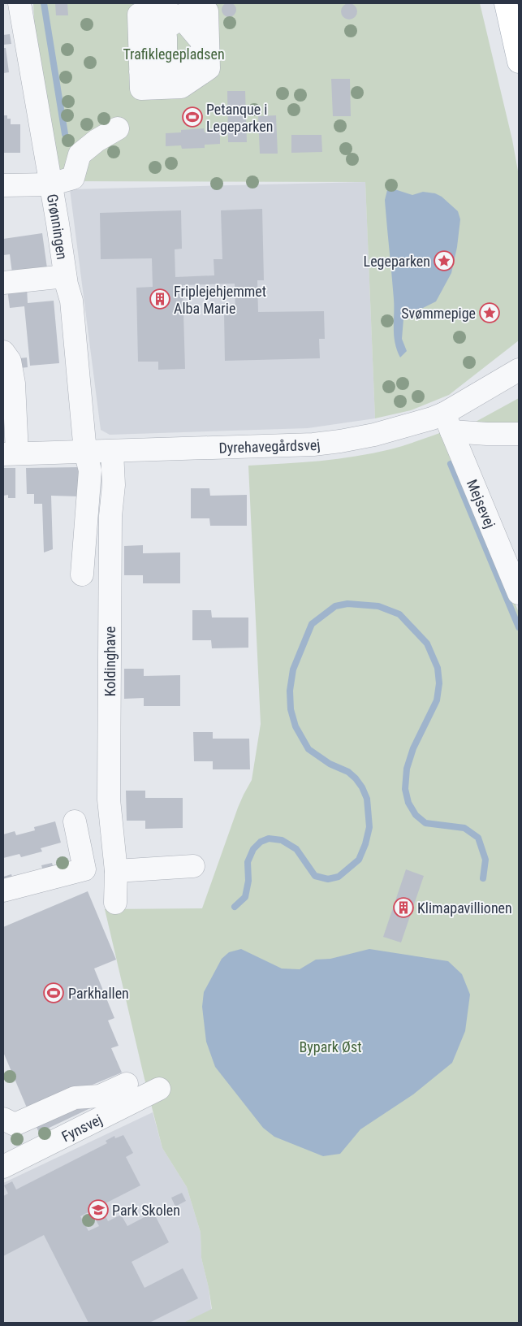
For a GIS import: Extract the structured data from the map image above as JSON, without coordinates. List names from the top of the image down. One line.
{"streets":{"street":["Grønningen","Dyrehavegårdsvej","Mejsevej","Koldinghave","Fynsvej"]},"crossings":[["Grønningen","Dyrehavegårdsvej"],["Dyrehavegårdsvej","Mejsevej"],["Dyrehavegårdsvej","Koldinghave"]],"parks":["Trafiklegepladsen","Bypark Øst"],"places":{"sports":["Petanque i Legeparken","Parkhallen"],"place":["Legeparken","Svømmepige"],"building":["Friplejehjemmet Alba Marie","Klimapavillionen"],"school or university":["Park Skolen"]}}
